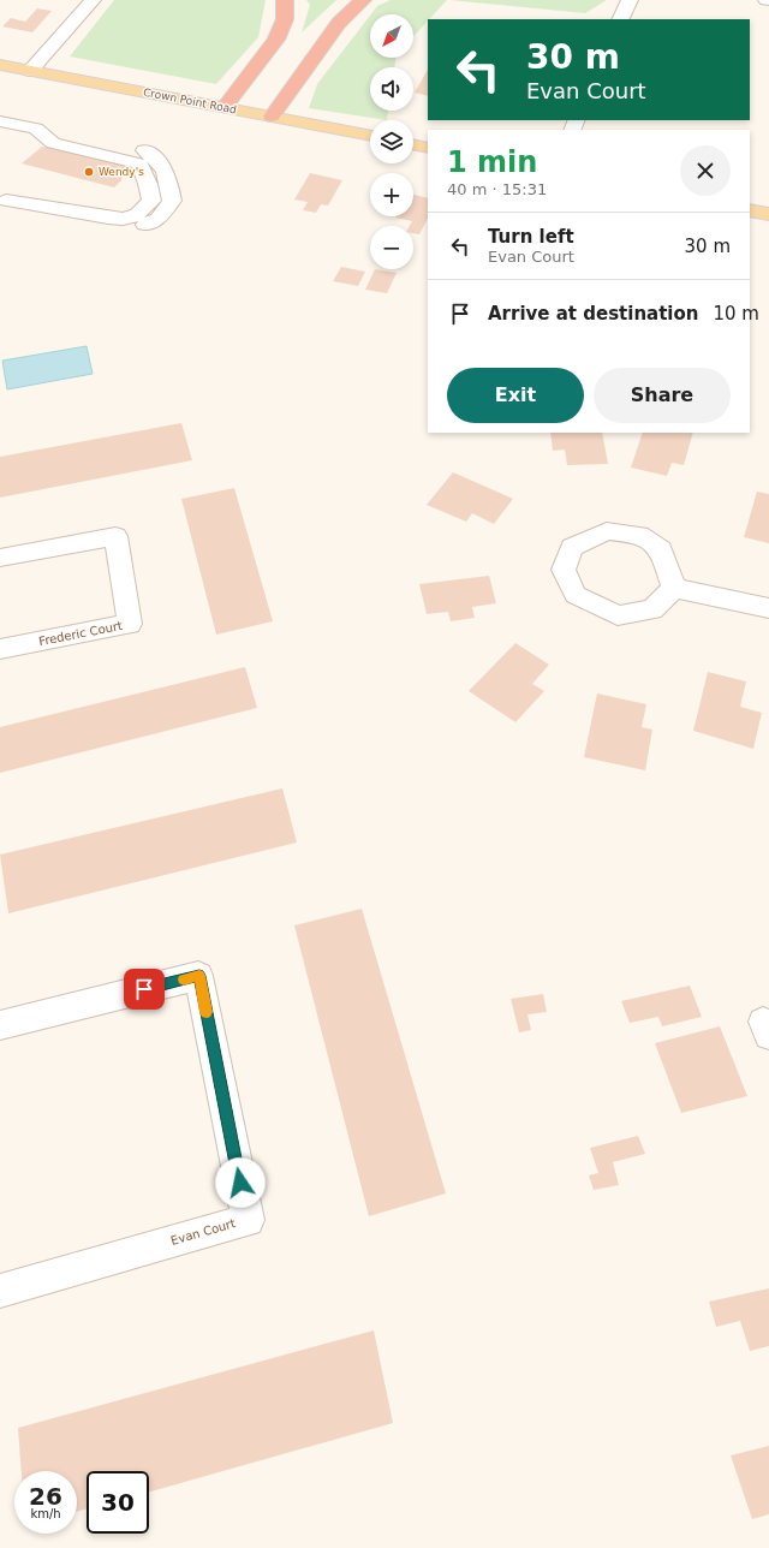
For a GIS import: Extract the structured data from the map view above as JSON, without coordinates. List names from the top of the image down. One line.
{"streets":{"main road":["Crown Point Road"],"street":["Frederic Court","Evan Court"]},"places":["Wendy's"],"north":"bottom left","page":{"map_buttons":["+","−"],"turn":["30 m","Evan Court"],"heading":["1 min","40 m · 15:31"],"list":[{"name":"Turn left","note":"Evan Court","value":"30 m"},{"name":"Arrive at destination","value":"10 m"}],"buttons":["Exit","Share"],"speed":"26 km/h","limit":"30"}}
